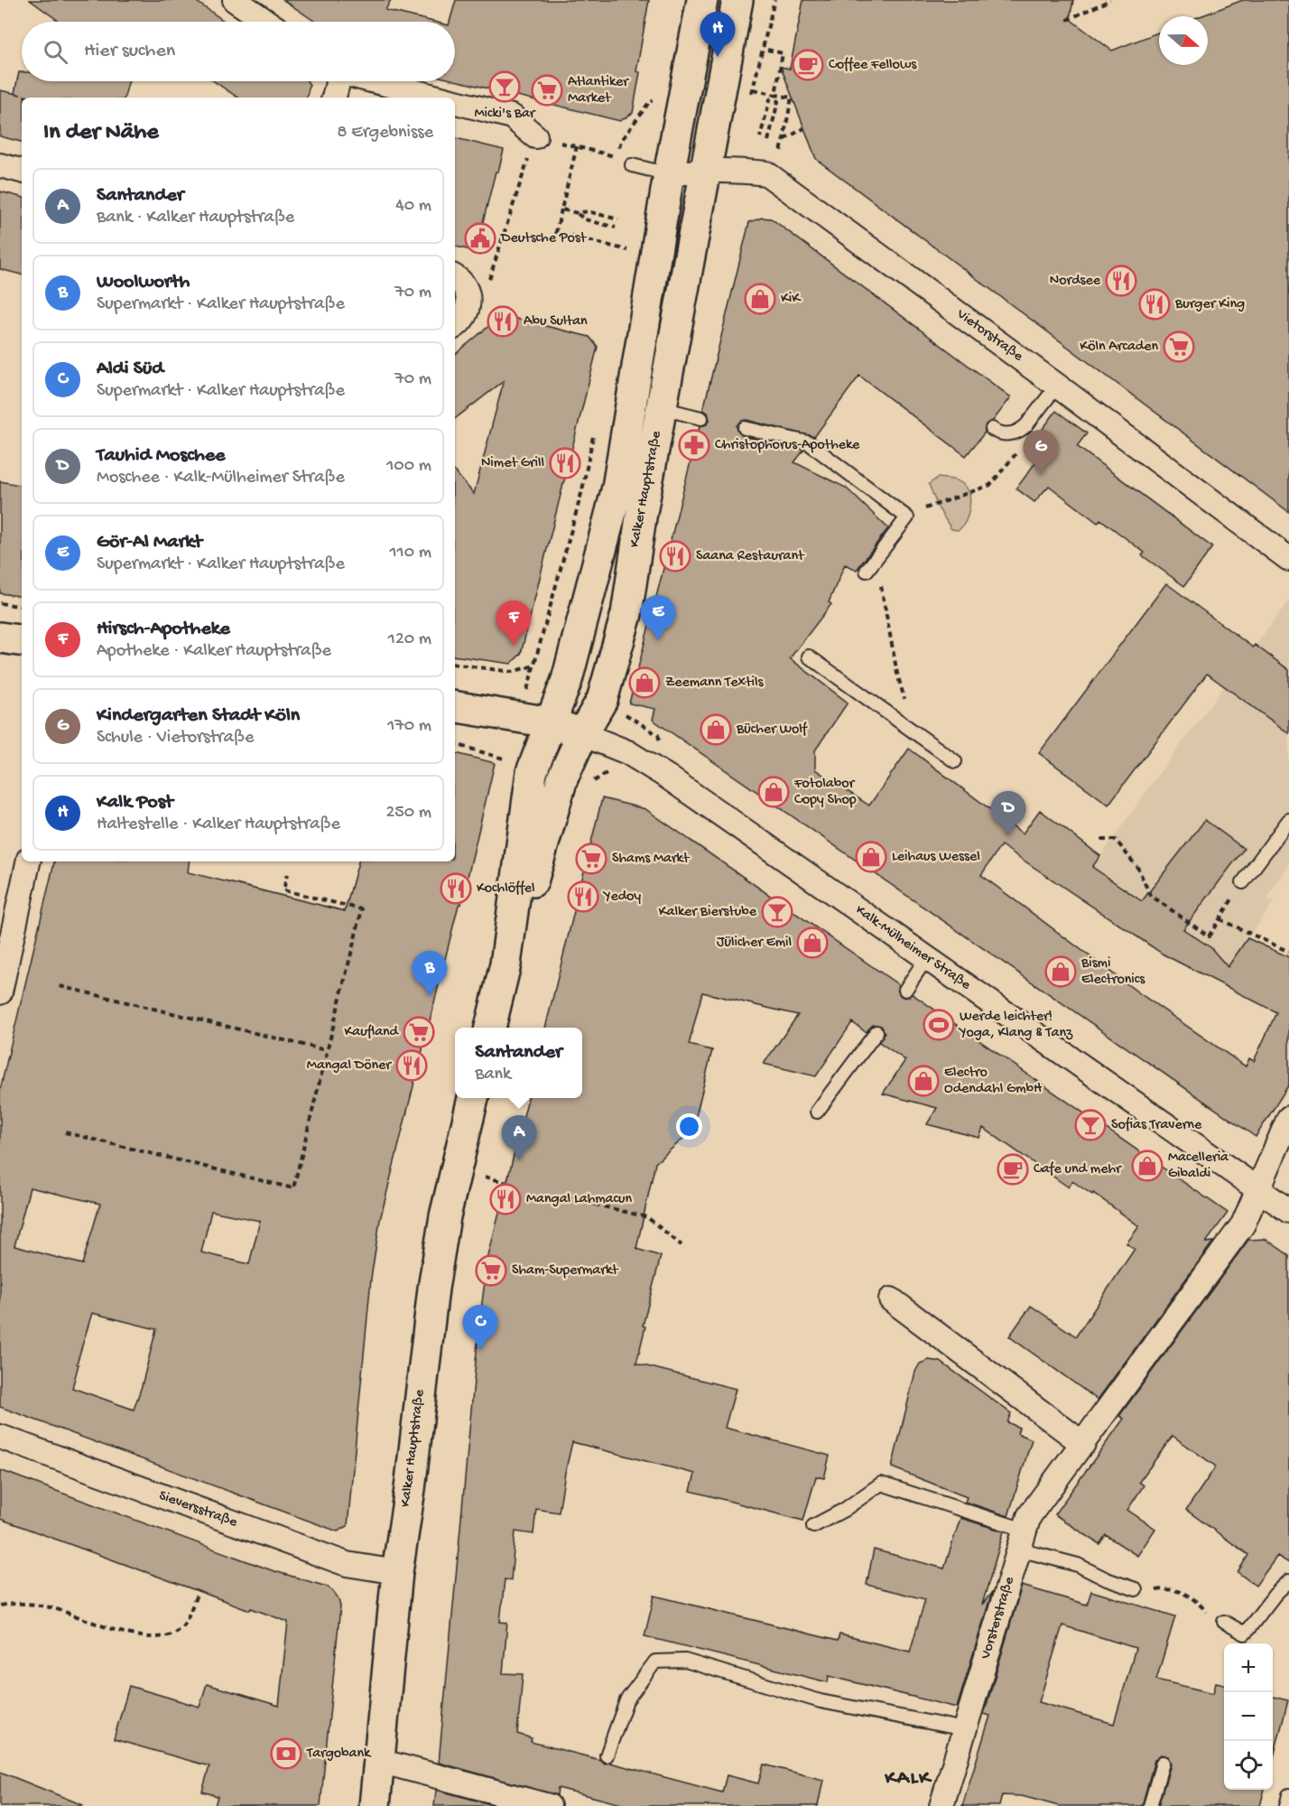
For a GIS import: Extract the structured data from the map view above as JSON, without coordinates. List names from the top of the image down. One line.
{"streets":{"main road":["Kalker Hauptstraße"],"street":["Vietorstraße","Kalk-Mülheimer Straße","Sieversstraße","Vorsterstraße"]},"crossings":[["Vietorstraße","Kalker Hauptstraße"],["Kalker Hauptstraße","Kalk-Mülheimer Straße"],["Kalker Hauptstraße","Sieversstraße"],["Kalk-Mülheimer Straße","Vorsterstraße"]],"districts":["KALK"],"places":{"cafe":["Coffee Fellows","Cafe und mehr"],"bar":["Micki's Bar","Kalker Bierstube","Sofias Traverne"],"supermarket":["Atlantiker Market","Köln Arcaden","Shams Markt","Kaufland","Sham-Supermarkt"],"public building":["Deutsche Post"],"restaurant":["Nordsee","Burger King","Abu Sultan","Nimet Grill","Saana Restaurant","Kochlöffel","Yedoy","Mangal Döner","Mangal Lahmacun"],"shop":["KiK","Zeemann Textils","Bücher Wolf","Fotolabor Copy Shop","Leihaus Wessel","Jülicher Emil","Bismi Electronics","Electro Odendahl GmbH","Macelleria Gibaldi"],"pharmacy":["Christophorus-Apotheke"],"sports":["Werde leichter! Yoga, Klang & Tanz"],"bank":["Targobank"]},"north":"right","page":{"pins":["H","G","E","F","D","B","A","C"],"search":"Hier suchen","heading":["In der Nähe","8 Ergebnisse"],"list":[{"mark":"A","name":"Santander","note":"Bank · Kalker Hauptstraße","value":"40 m"},{"mark":"B","name":"Woolworth","note":"Supermarkt · Kalker Hauptstraße","value":"70 m"},{"mark":"C","name":"Aldi Süd","note":"Supermarkt · Kalker Hauptstraße","value":"70 m"},{"mark":"D","name":"Tauhid Moschee","note":"Moschee · Kalk-Mülheimer Straße","value":"100 m"},{"mark":"E","name":"Gör-Al Markt","note":"Supermarkt · Kalker Hauptstraße","value":"110 m"},{"mark":"F","name":"Hirsch-Apotheke","note":"Apotheke · Kalker Hauptstraße","value":"120 m"},{"mark":"G","name":"Kindergarten Stadt Köln","note":"Schule · Vietorstraße","value":"170 m"},{"mark":"H","name":"Kalk Post","note":"Haltestelle · Kalker Hauptstraße","value":"250 m"}],"popup":["Santander","Bank"],"map_buttons":["+","−"]}}
